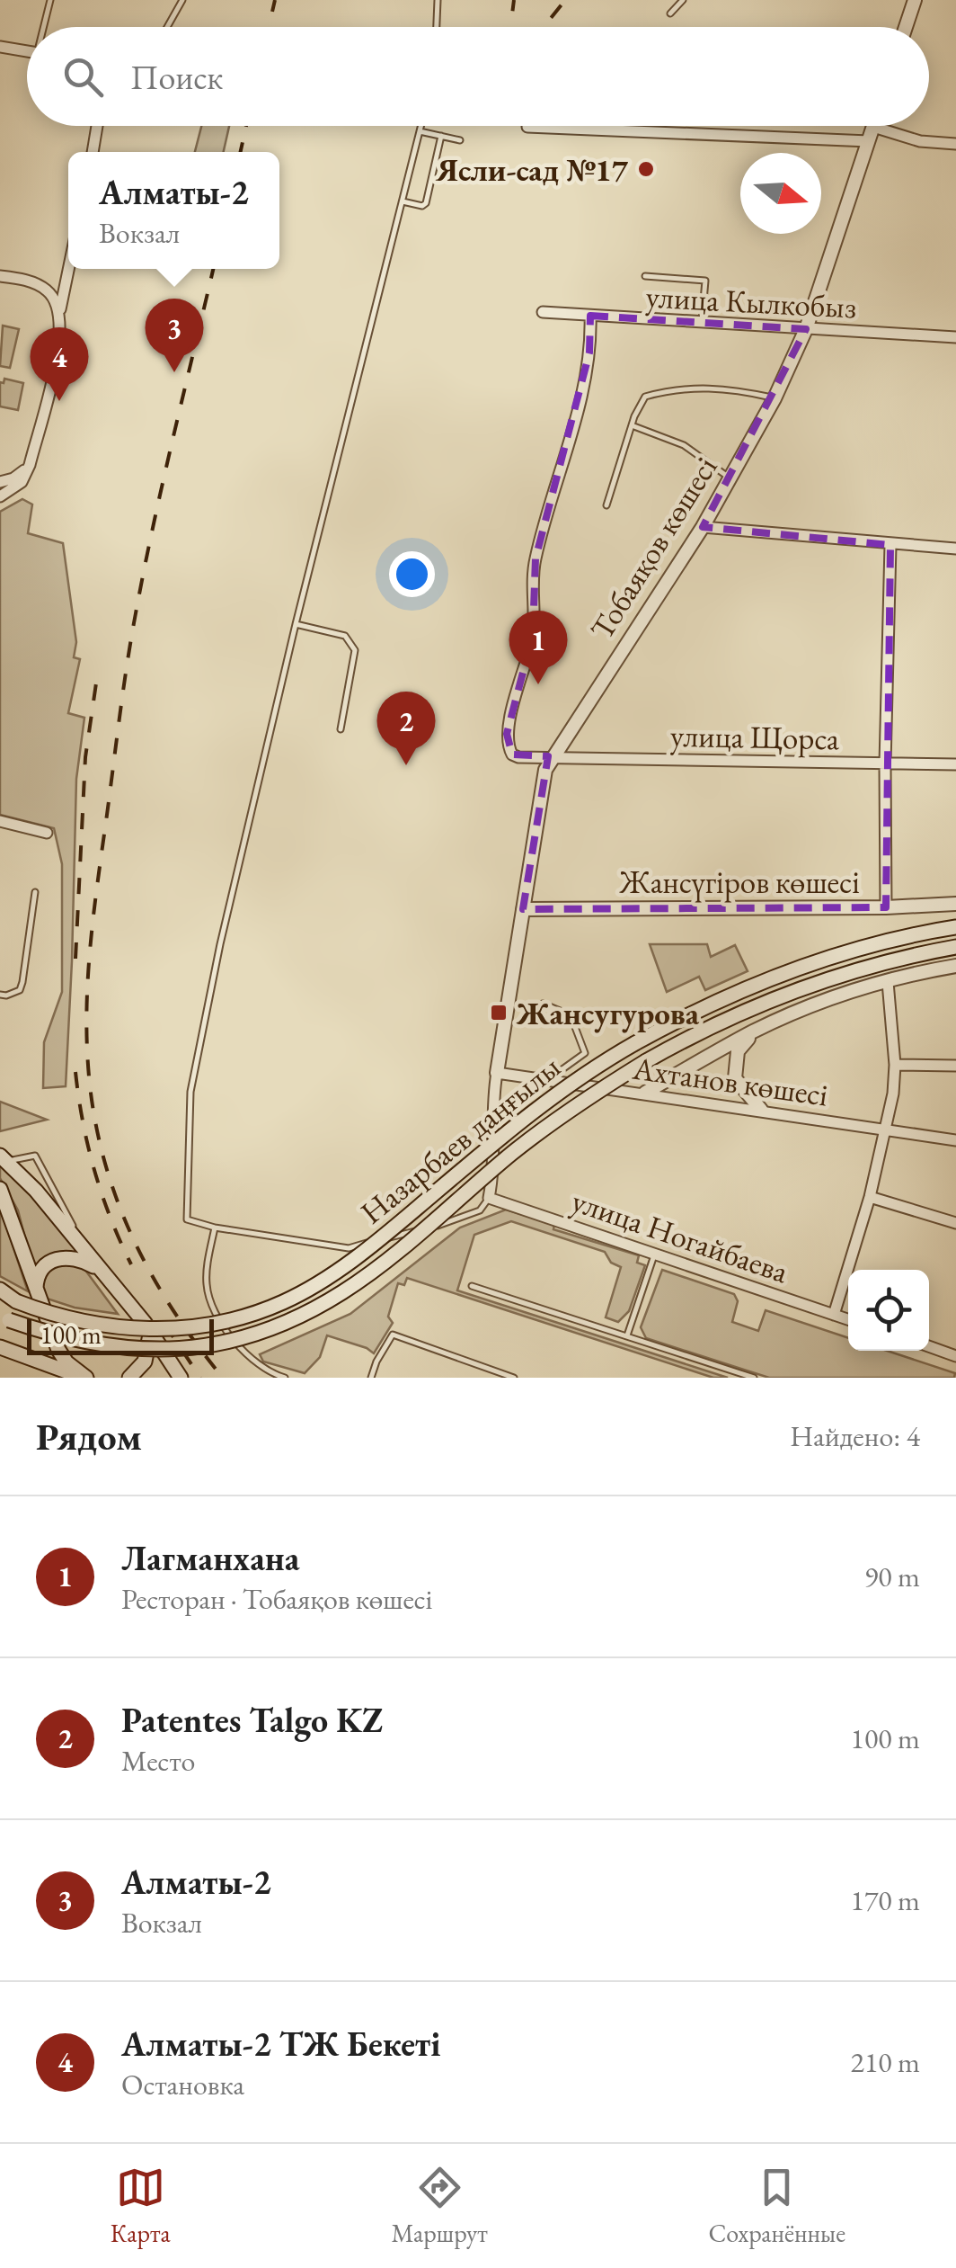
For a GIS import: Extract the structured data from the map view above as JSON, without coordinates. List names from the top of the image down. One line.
{"streets":{"main road":["Назарбаев даңғылы"],"street":["улица Кылкобыз","Тобаяқов көшесі","улица Щорса","Жансүгіров көшесі","Ахтанов көшесі","улица Ногайбаева"]},"crossings":[["улица Кылкобыз","Тобаяқов көшесі"],["улица Кылкобыз","улица Щорса"],["Тобаяқов көшесі","улица Щорса"],["Тобаяқов көшесі","Жансүгіров көшесі"],["Тобаяқов көшесі","Ахтанов көшесі"]],"places":{"other":["Ясли-сад №17"],"transit":["Жансугурова"]},"scale_bar":"100 m","north":"right","page":{"search":"Поиск","popup":["Алматы-2","Вокзал"],"pins":["3","4","1","2"],"scale":"100 m","heading":["Рядом","Найдено: 4"],"list":[{"mark":"1","name":"Лагманхана","note":"Ресторан · Тобаяқов көшесі","value":"90 m"},{"mark":"2","name":"Patentes Talgo KZ","note":"Место","value":"100 m"},{"mark":"3","name":"Алматы-2","note":"Вокзал","value":"170 m"},{"mark":"4","name":"Алматы-2 ТЖ Бекеті","note":"Остановка","value":"210 m"}],"nav":["Карта","Маршрут","Сохранённые"]}}
